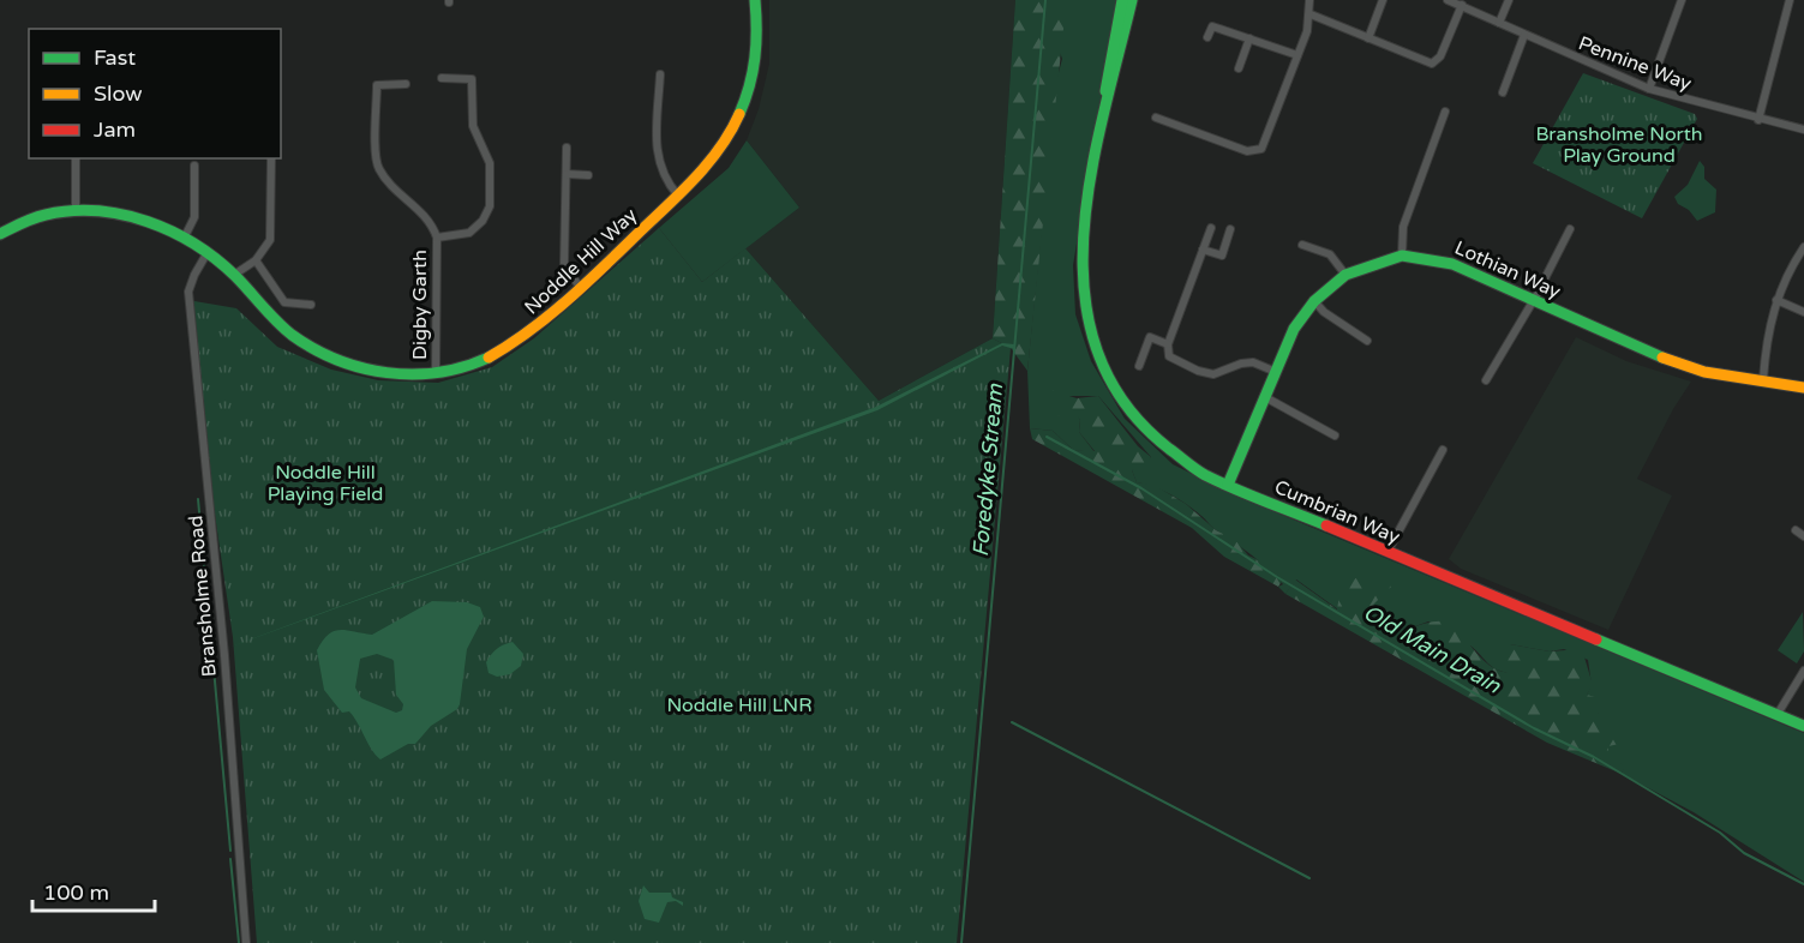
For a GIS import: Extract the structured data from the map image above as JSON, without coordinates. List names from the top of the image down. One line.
{"streets":{"street":["Pennine Way","Noddle Hill Way","Lothian Way","Digby Garth","Cumbrian Way","Bransholme Road"]},"crossings":[["Noddle Hill Way","Digby Garth"],["Noddle Hill Way","Bransholme Road"],["Lothian Way","Cumbrian Way"]],"water":["Foredyke Stream","Old Main Drain"],"parks":["Bransholme North Play Ground","Noddle Hill Playing Field","Noddle Hill LNR"],"legend":["Fast","Slow","Jam"],"scale_bar":"100 m"}
